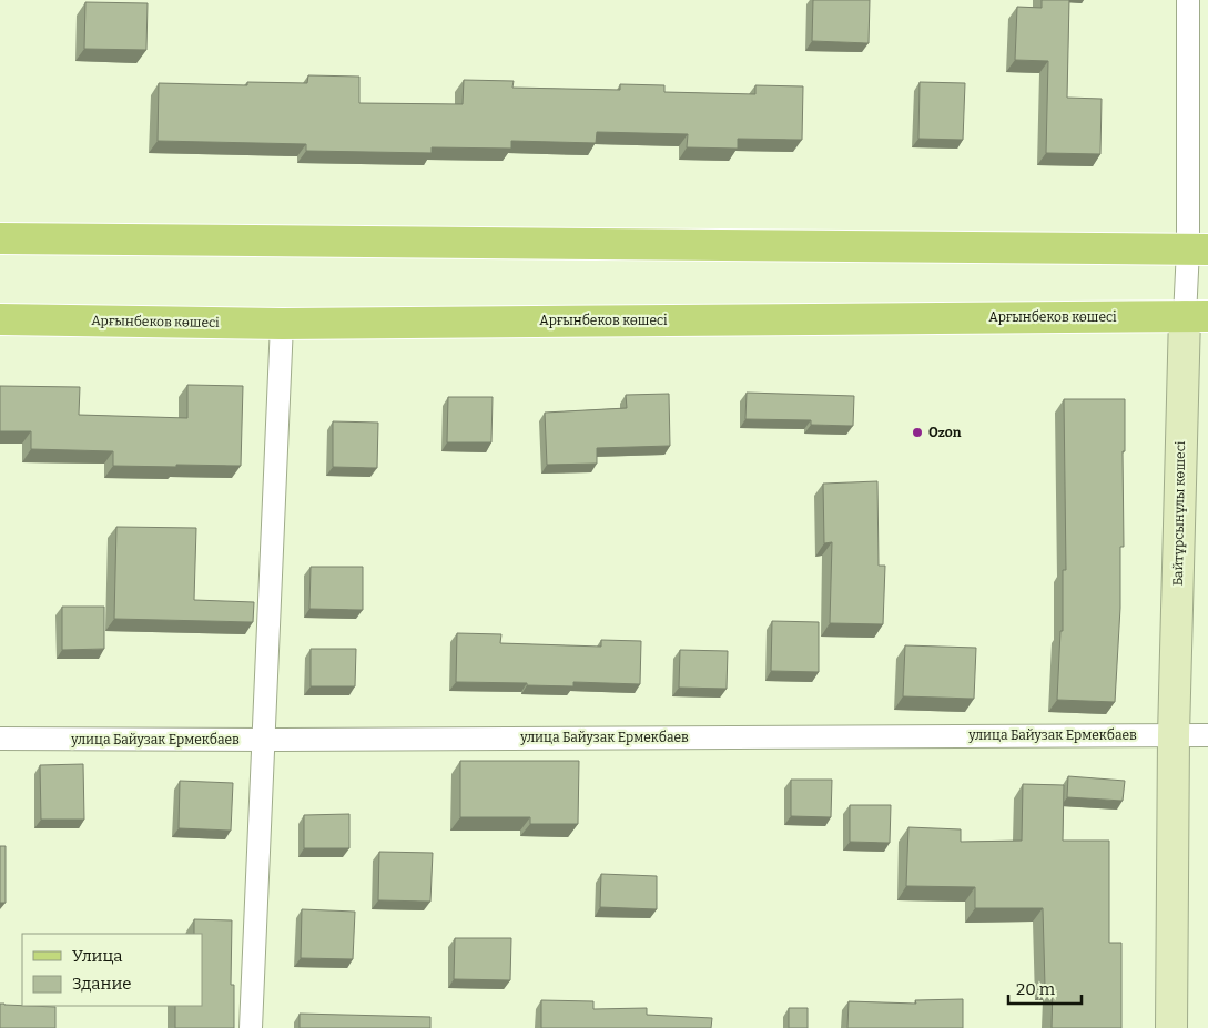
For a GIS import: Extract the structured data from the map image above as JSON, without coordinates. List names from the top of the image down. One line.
{"streets":{"main road":["Арғынбеков көшесі","Байтұрсынұлы көшесі"],"street":["улица Байузак Ермекбаев"]},"crossings":[["Арғынбеков көшесі","Байтұрсынұлы көшесі"],["Байтұрсынұлы көшесі","улица Байузак Ермекбаев"]],"places":["Ozon"],"legend":["Улица","Здание"],"scale_bar":"20 m"}
